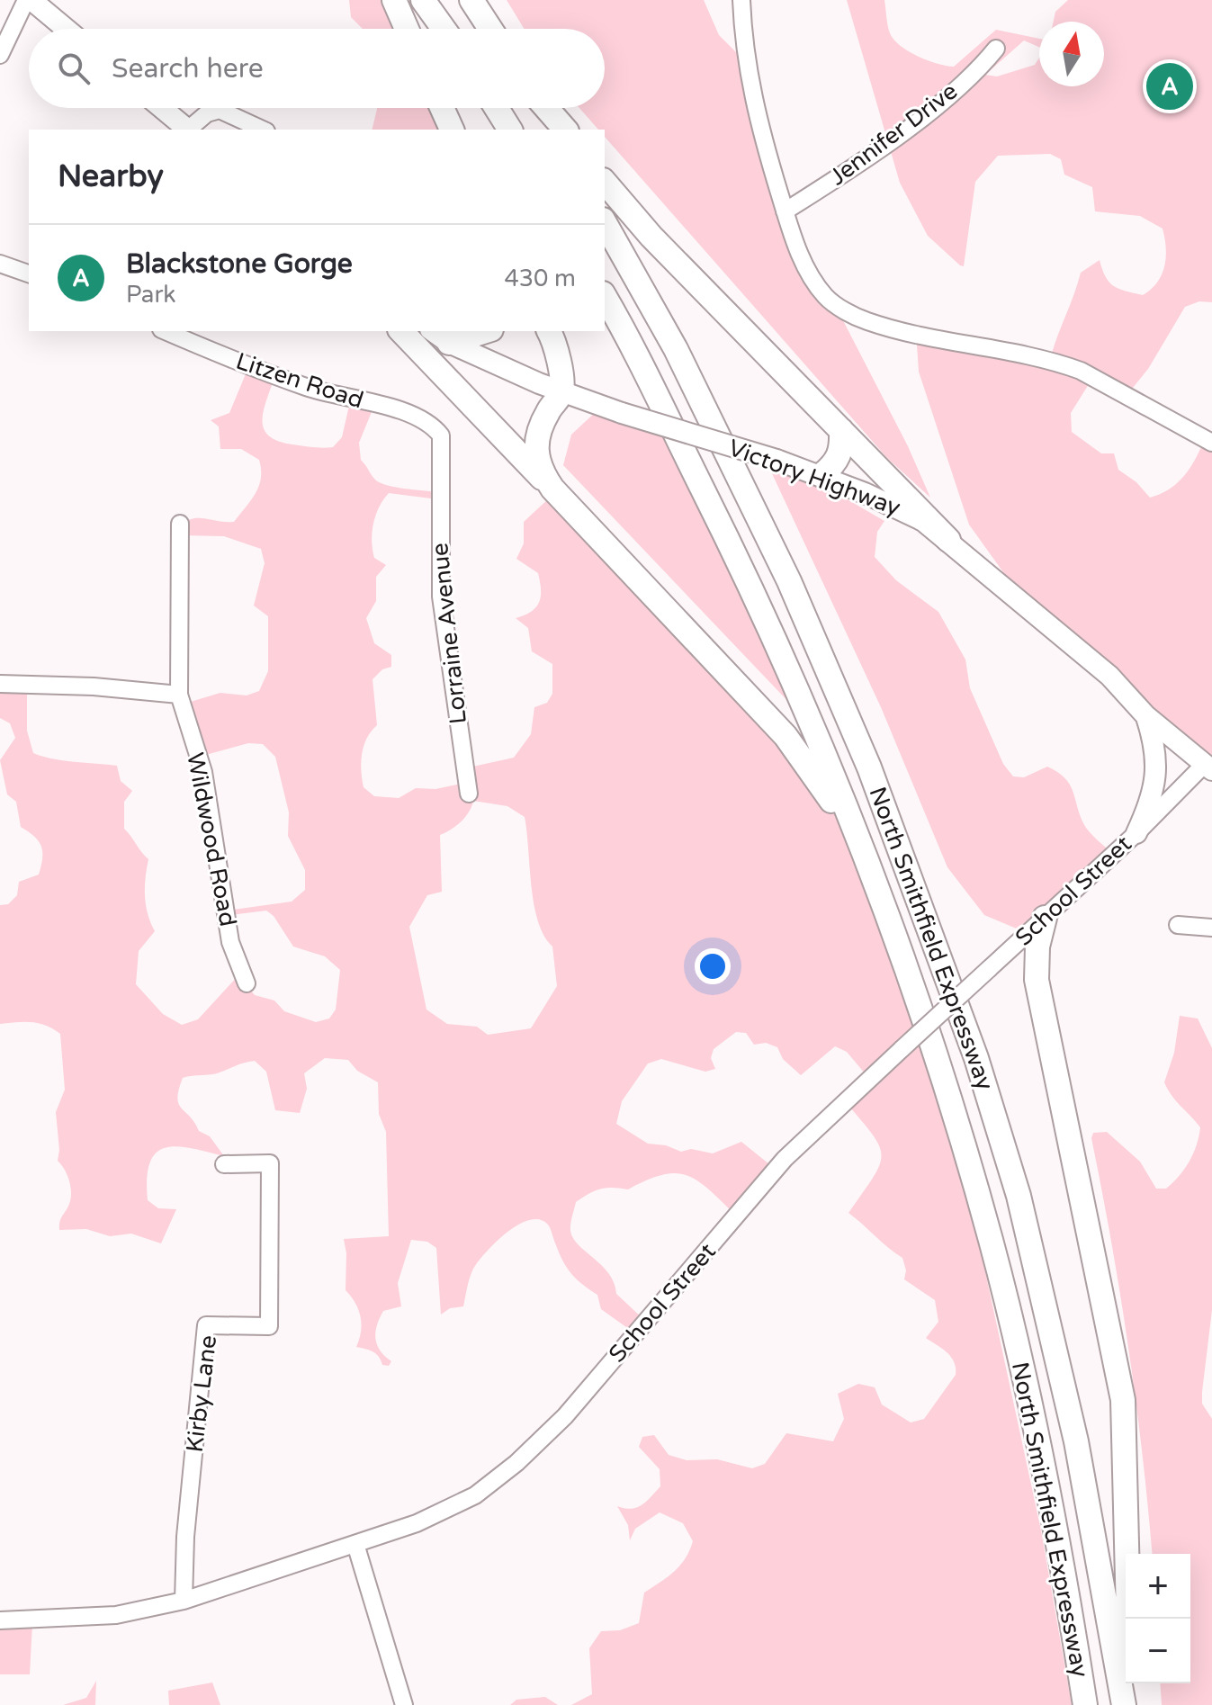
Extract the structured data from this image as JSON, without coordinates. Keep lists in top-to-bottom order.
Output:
{
  "streets": {
    "highway": ["North Smithfield Expressway"],
    "main road": ["Victory Highway"],
    "street": [
      "Jennifer Drive",
      "Litzen Road",
      "Lorraine Avenue",
      "Wildwood Road",
      "School Street",
      "Kirby Lane"
    ]
  },
  "crossings": [
    ["Litzen Road", "Lorraine Avenue"],
    ["Victory Highway", "School Street"],
    ["School Street", "Kirby Lane"]
  ],
  "north": "top",
  "page": {
    "search": "Search here",
    "pins": "A",
    "heading": "Nearby",
    "list": [
      {
        "mark": "A",
        "name": "Blackstone Gorge",
        "note": "Park",
        "value": "430 m"
      }
    ],
    "map_buttons": ["+", "−"]
  }
}
